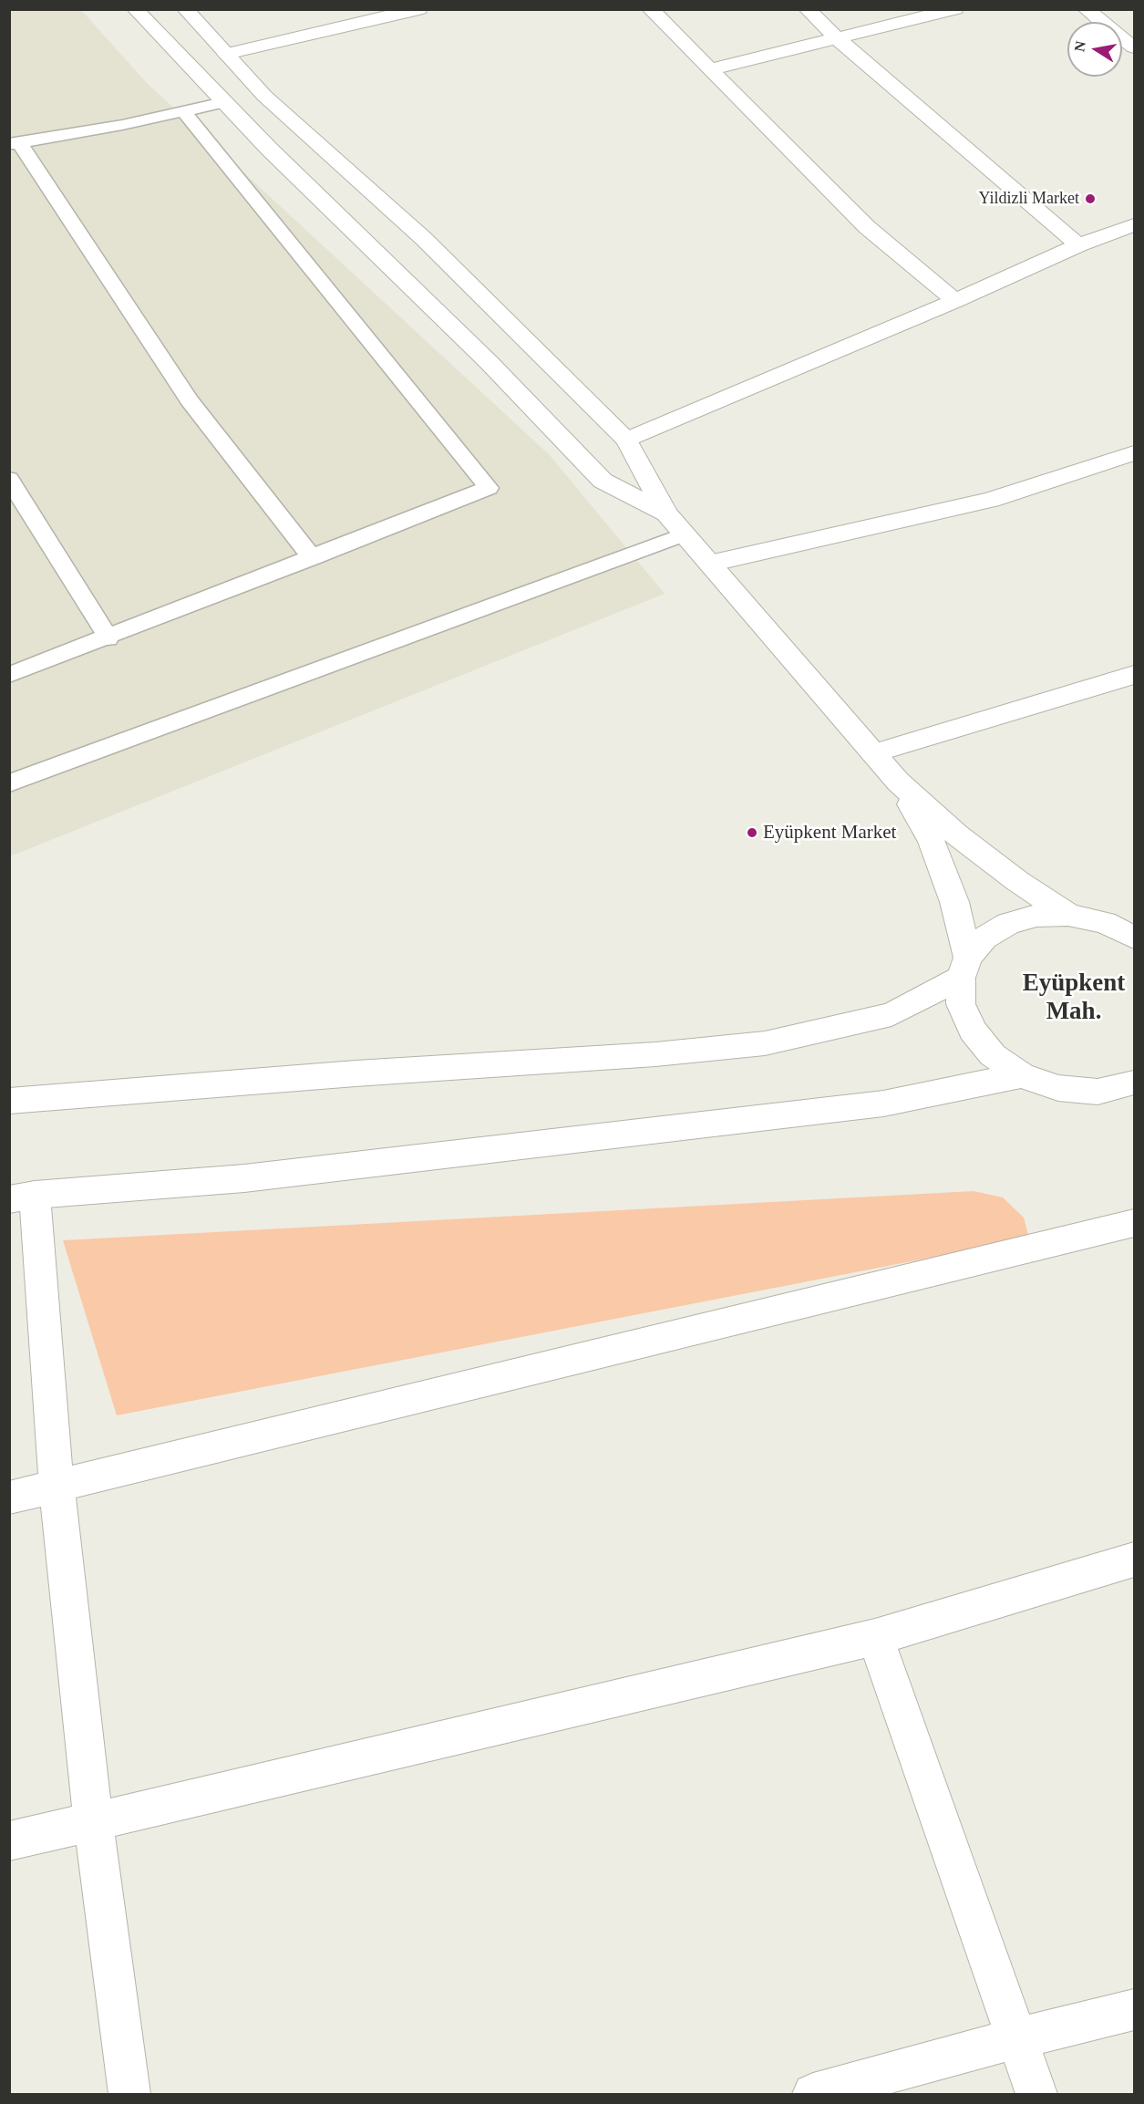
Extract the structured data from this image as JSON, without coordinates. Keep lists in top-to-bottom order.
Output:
{
  "districts": ["Eyüpkent Mah."],
  "places": ["Yildizli Market", "Eyüpkent Market"],
  "north": "left"
}
